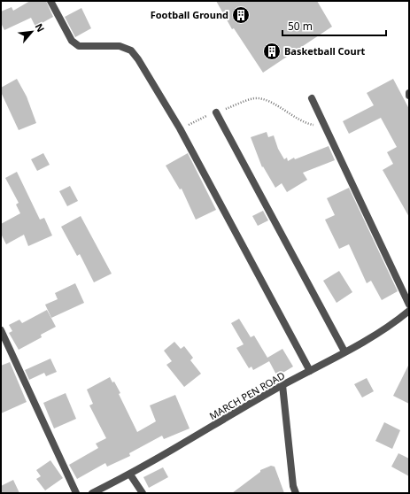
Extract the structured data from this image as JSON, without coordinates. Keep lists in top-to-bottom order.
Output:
{
  "streets": {
    "street": ["MARCH PEN ROAD"]
  },
  "places": {
    "building": ["Football Ground", "Basketball Court"]
  },
  "scale_bar": "50 m",
  "north": "top right"
}
